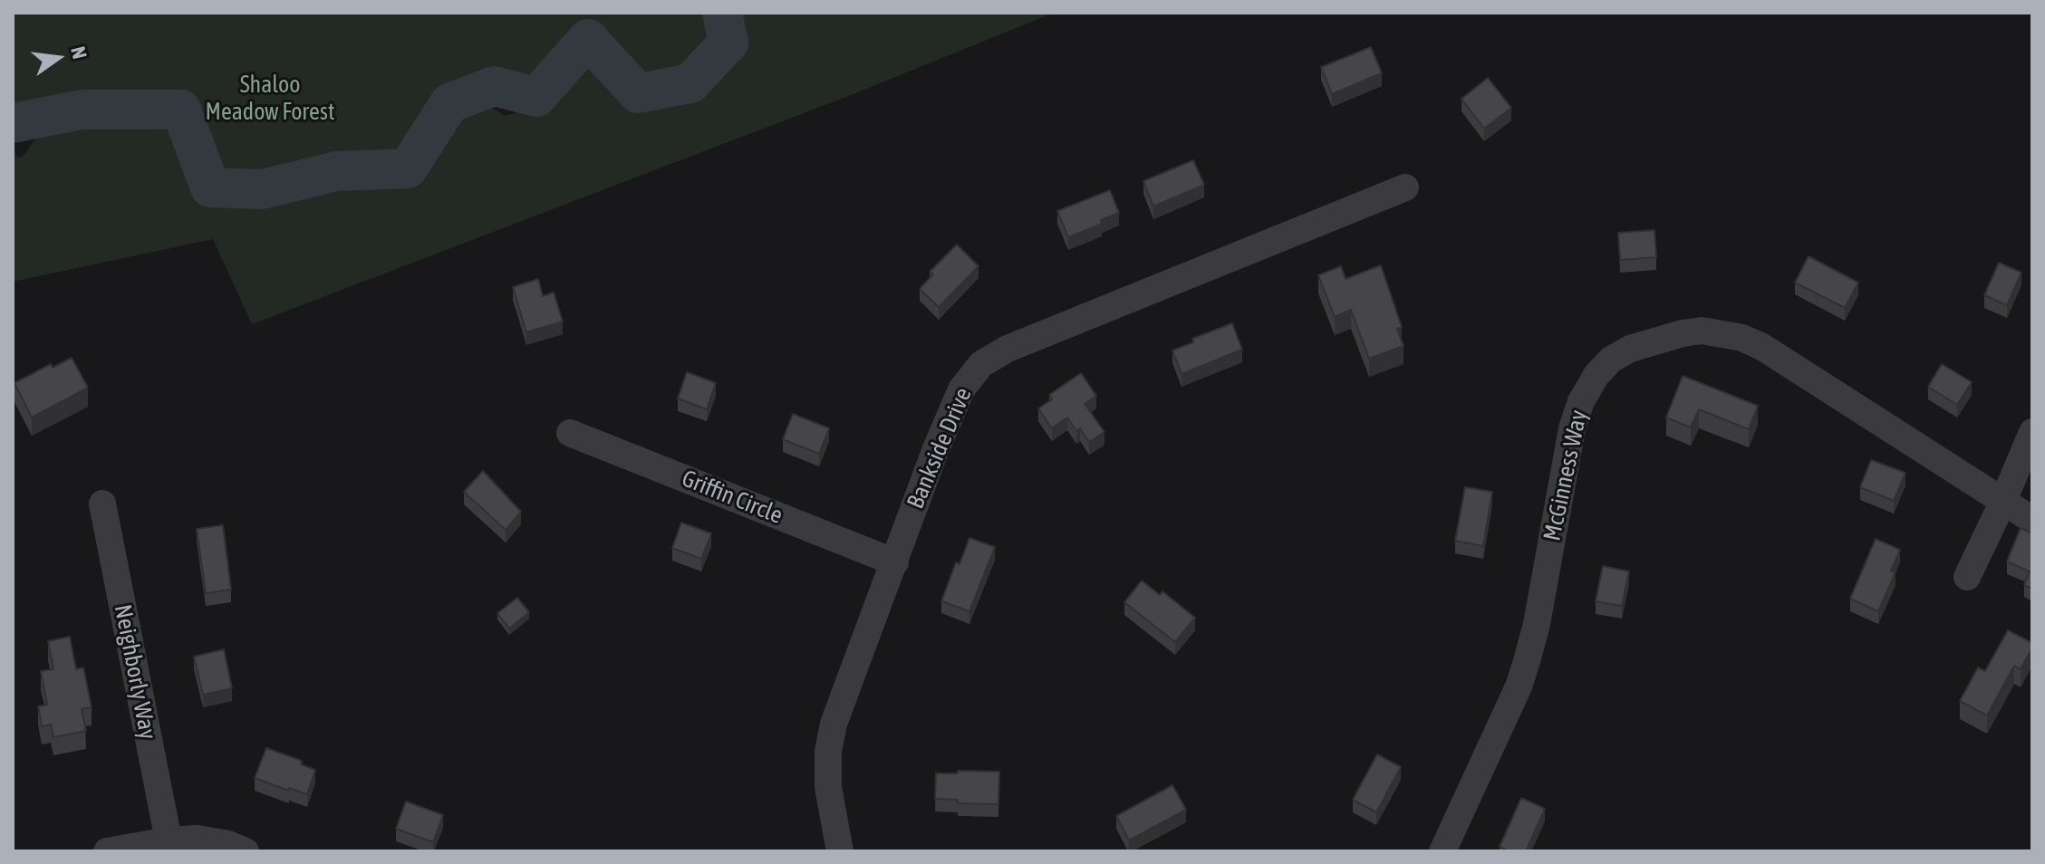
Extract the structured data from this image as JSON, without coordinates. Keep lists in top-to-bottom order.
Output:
{
  "streets": {
    "street": [
      "Bankside Drive",
      "McGinness Way",
      "Griffin Circle",
      "Neighborly Way"
    ]
  },
  "crossings": [
    ["Bankside Drive", "Griffin Circle"]
  ],
  "parks": ["Shaloo Meadow Forest"],
  "north": "right"
}
